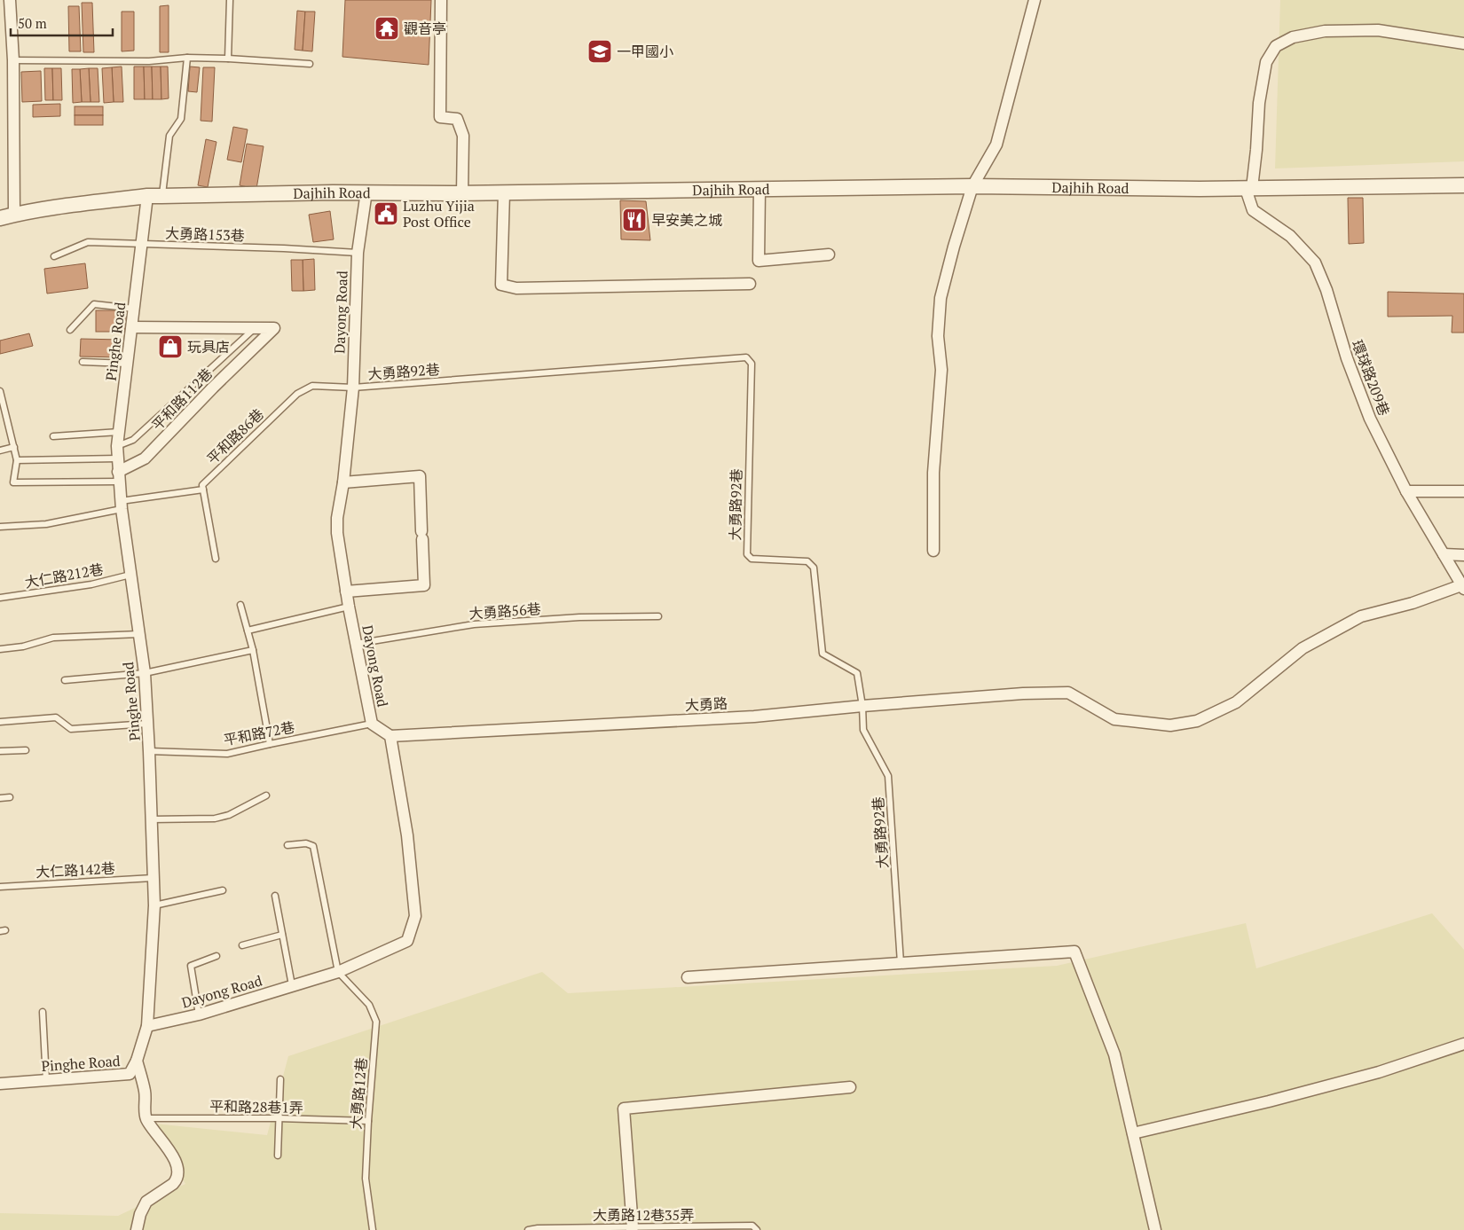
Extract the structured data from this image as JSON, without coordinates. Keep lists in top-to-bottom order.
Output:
{
  "streets": {
    "street": [
      "Dajhih Road",
      "Dayong Road",
      "Pinghe Road",
      "環球路209巷",
      "平和路112巷",
      "大勇路"
    ],
    "lane": [
      "大勇路153巷",
      "大勇路92巷",
      "平和路86巷",
      "大仁路212巷",
      "大勇路56巷",
      "平和路72巷",
      "大仁路142巷",
      "大勇路12巷",
      "平和路28巷1弄",
      "大勇路12巷35弄"
    ]
  },
  "crossings": [
    ["Dajhih Road", "Dayong Road"],
    ["Dajhih Road", "Pinghe Road"],
    ["Dajhih Road", "環球路209巷"],
    ["大勇路153巷", "Dayong Road"],
    ["大勇路153巷", "Pinghe Road"],
    ["Dayong Road", "Pinghe Road"],
    ["Dayong Road", "大勇路92巷"],
    ["Dayong Road", "平和路86巷"],
    ["Dayong Road", "大勇路56巷"],
    ["Dayong Road", "大勇路"],
    ["Dayong Road", "平和路72巷"],
    ["Dayong Road", "大勇路12巷"],
    ["Pinghe Road", "平和路112巷"],
    ["Pinghe Road", "大仁路212巷"],
    ["Pinghe Road", "平和路72巷"],
    ["Pinghe Road", "大仁路142巷"],
    ["大勇路92巷", "平和路86巷"],
    ["大勇路92巷", "大勇路"],
    ["環球路209巷", "大勇路"],
    ["大勇路12巷", "平和路28巷1弄"]
  ],
  "places": {
    "temple": ["觀音亭"],
    "school or university": ["一甲國小"],
    "public building": ["Luzhu Yijia Post Office"],
    "restaurant": ["早安美之城"],
    "shop": ["玩具店"]
  },
  "scale_bar": "50 m"
}
